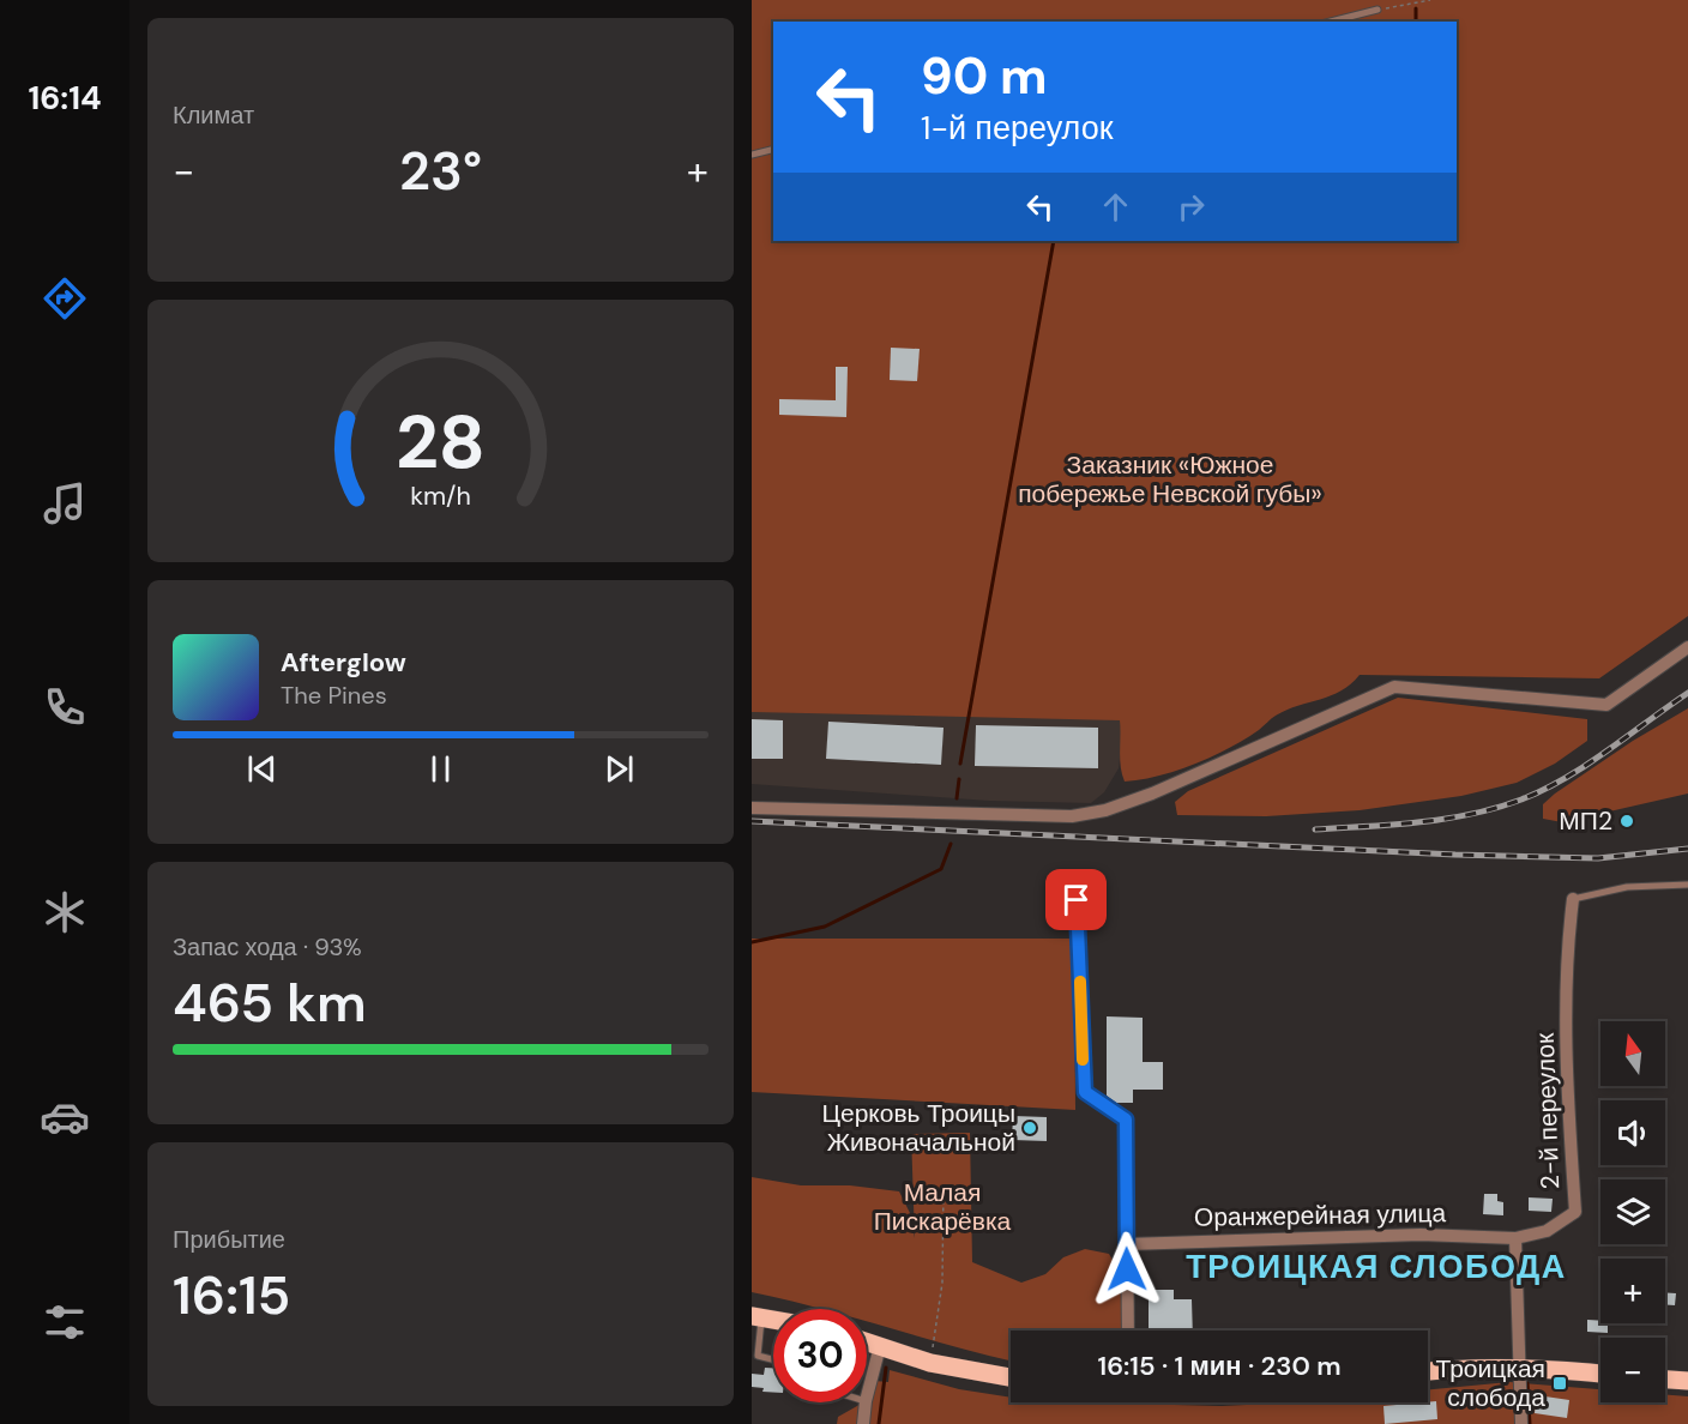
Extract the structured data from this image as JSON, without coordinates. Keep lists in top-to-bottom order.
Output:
{
  "streets": {
    "street": ["2-й переулок", "Оранжерейная улица"]
  },
  "crossings": [
    ["2-й переулок", "Оранжерейная улица"]
  ],
  "districts": ["ТРОИЦКАЯ СЛОБОДА"],
  "parks": ["Заказник «Южное побережье Невской губы»", "Малая Пискарёвка"],
  "places": {
    "other": ["МП2", "Церковь Троицы Живоначальной"],
    "transit": ["Троицкая слобода"]
  },
  "north": "top",
  "page": {
    "tabs": "16:14",
    "tile": [
      "Климат",
      ["Запас хода · 93%", "465 km"],
      ["Прибытие", "16:15"]
    ],
    "turn": ["90 m", "1-й переулок"],
    "heat": ["−", "23°", "+"],
    "song": ["Afterglow", "The Pines"],
    "map_buttons": ["+", "−"],
    "limit": "30",
    "trip": "16:15 · 1 мин · 230 m",
    "gauge": ["28", "km/h"]
  }
}
